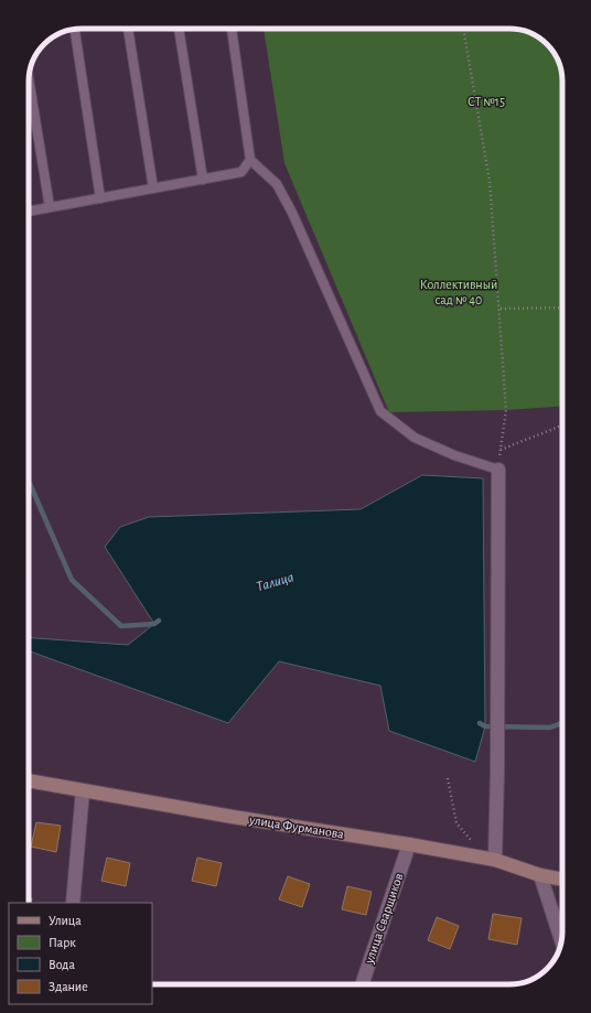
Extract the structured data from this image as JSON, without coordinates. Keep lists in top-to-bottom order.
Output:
{
  "streets": {
    "main road": ["улица Фурманова"],
    "street": ["улица Сварщиков"]
  },
  "crossings": [
    ["улица Фурманова", "улица Сварщиков"]
  ],
  "water": ["Талица"],
  "parks": ["СТ №15", "Коллективный сад № 40"],
  "legend": [
    "Улица",
    "Парк",
    "Вода",
    "Здание"
  ]
}
